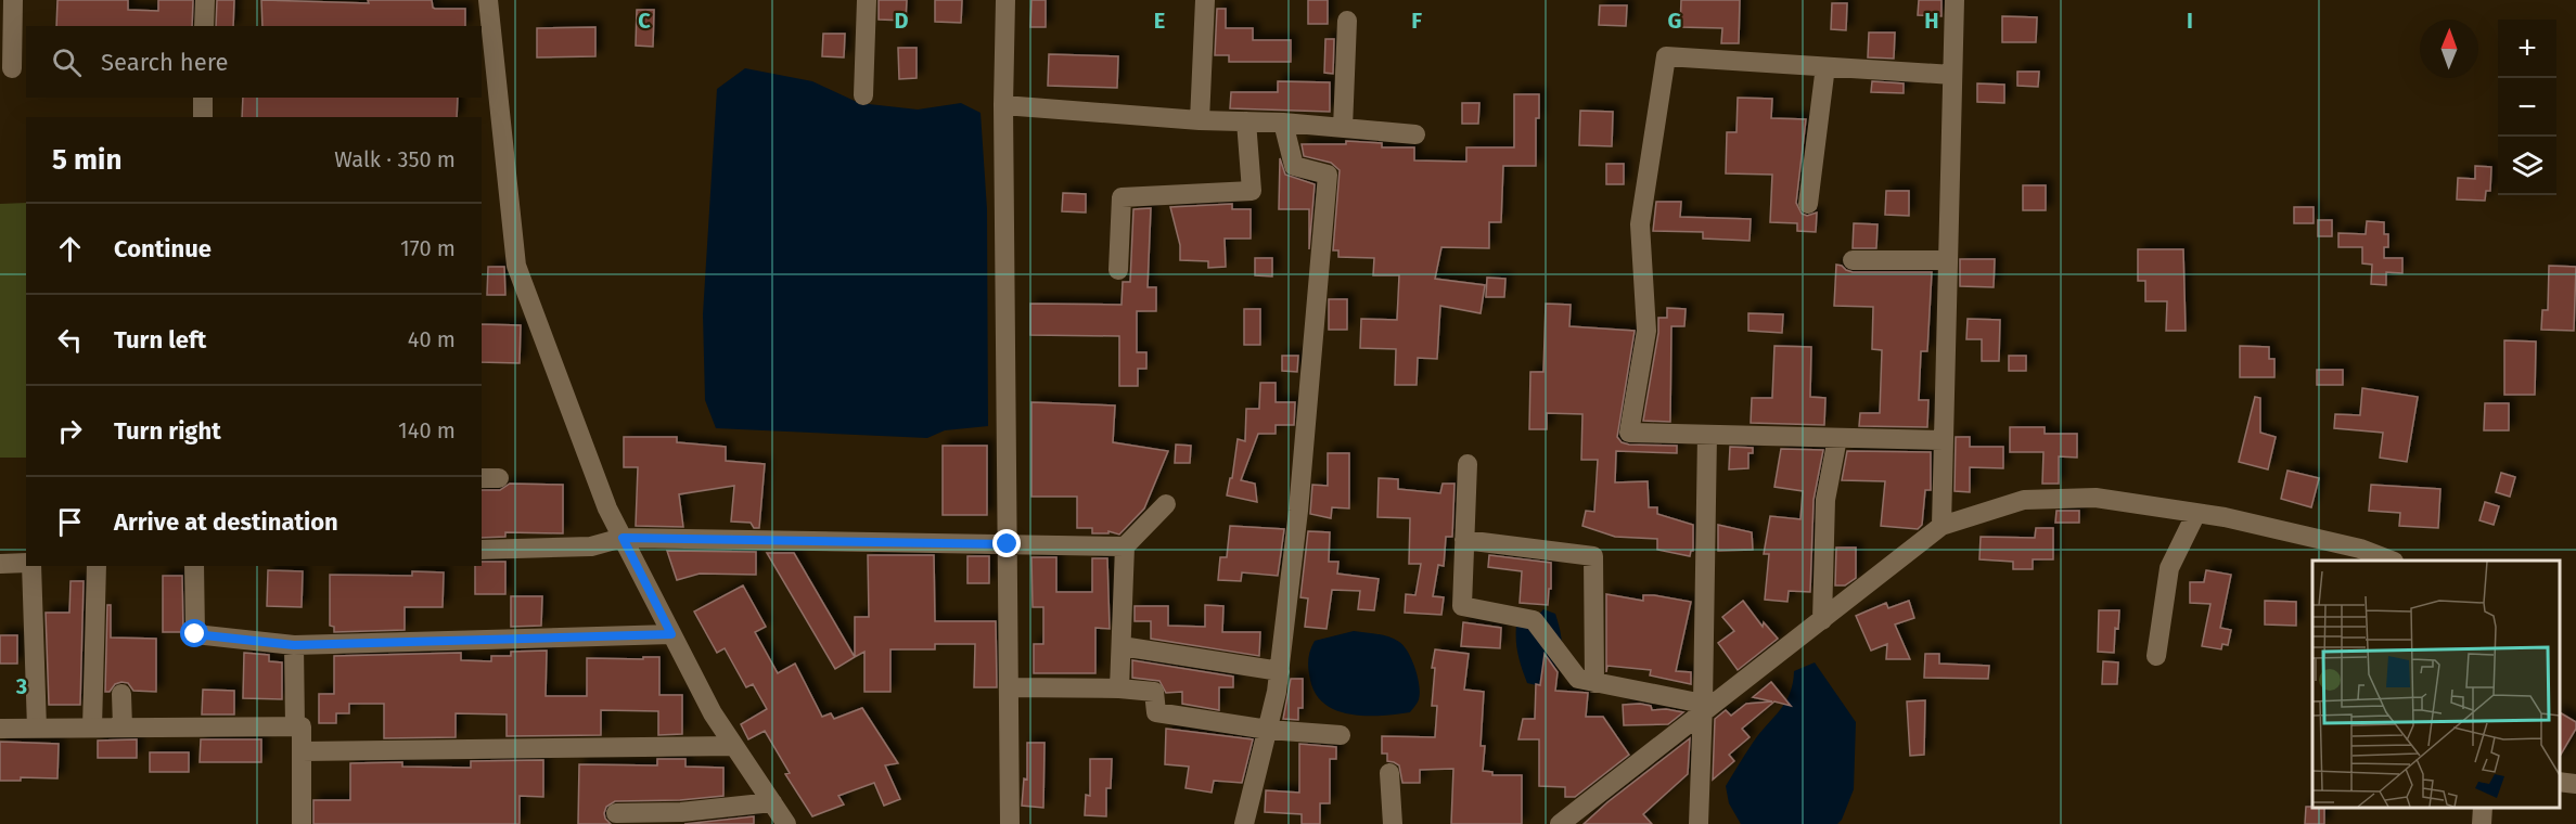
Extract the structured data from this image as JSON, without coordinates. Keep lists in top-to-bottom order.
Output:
{
  "north": "top",
  "page": {
    "map_buttons": ["+", "−"],
    "search": "Search here",
    "heading": ["5 min", "Walk · 350 m"],
    "list": [
      ["Continue", "170 m"],
      ["Turn left", "40 m"],
      ["Turn right", "140 m"],
      "Arrive at destination"
    ]
  },
  "grid": {
    "columns": [
      "C",
      "D",
      "E",
      "F",
      "G",
      "H",
      "I"
    ],
    "rows": ["3"]
  }
}
